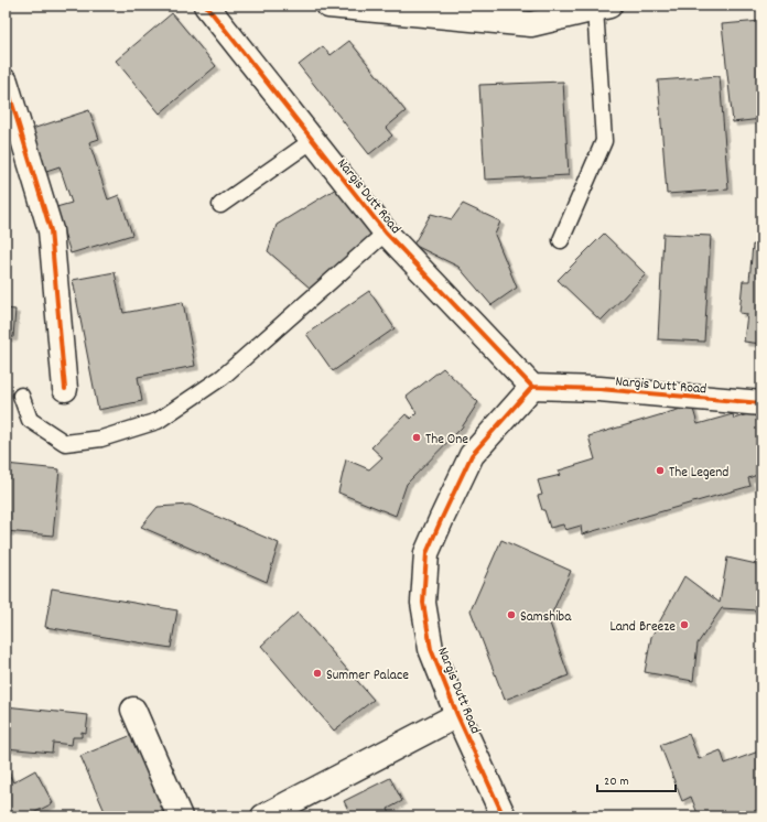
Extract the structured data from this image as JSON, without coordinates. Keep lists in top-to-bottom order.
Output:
{
  "streets": {
    "street": ["Nargis Dutt Road"]
  },
  "places": [
    "The One",
    "The Legend",
    "Samshiba",
    "Land Breeze",
    "Summer Palace"
  ],
  "scale_bar": "20 m"
}
